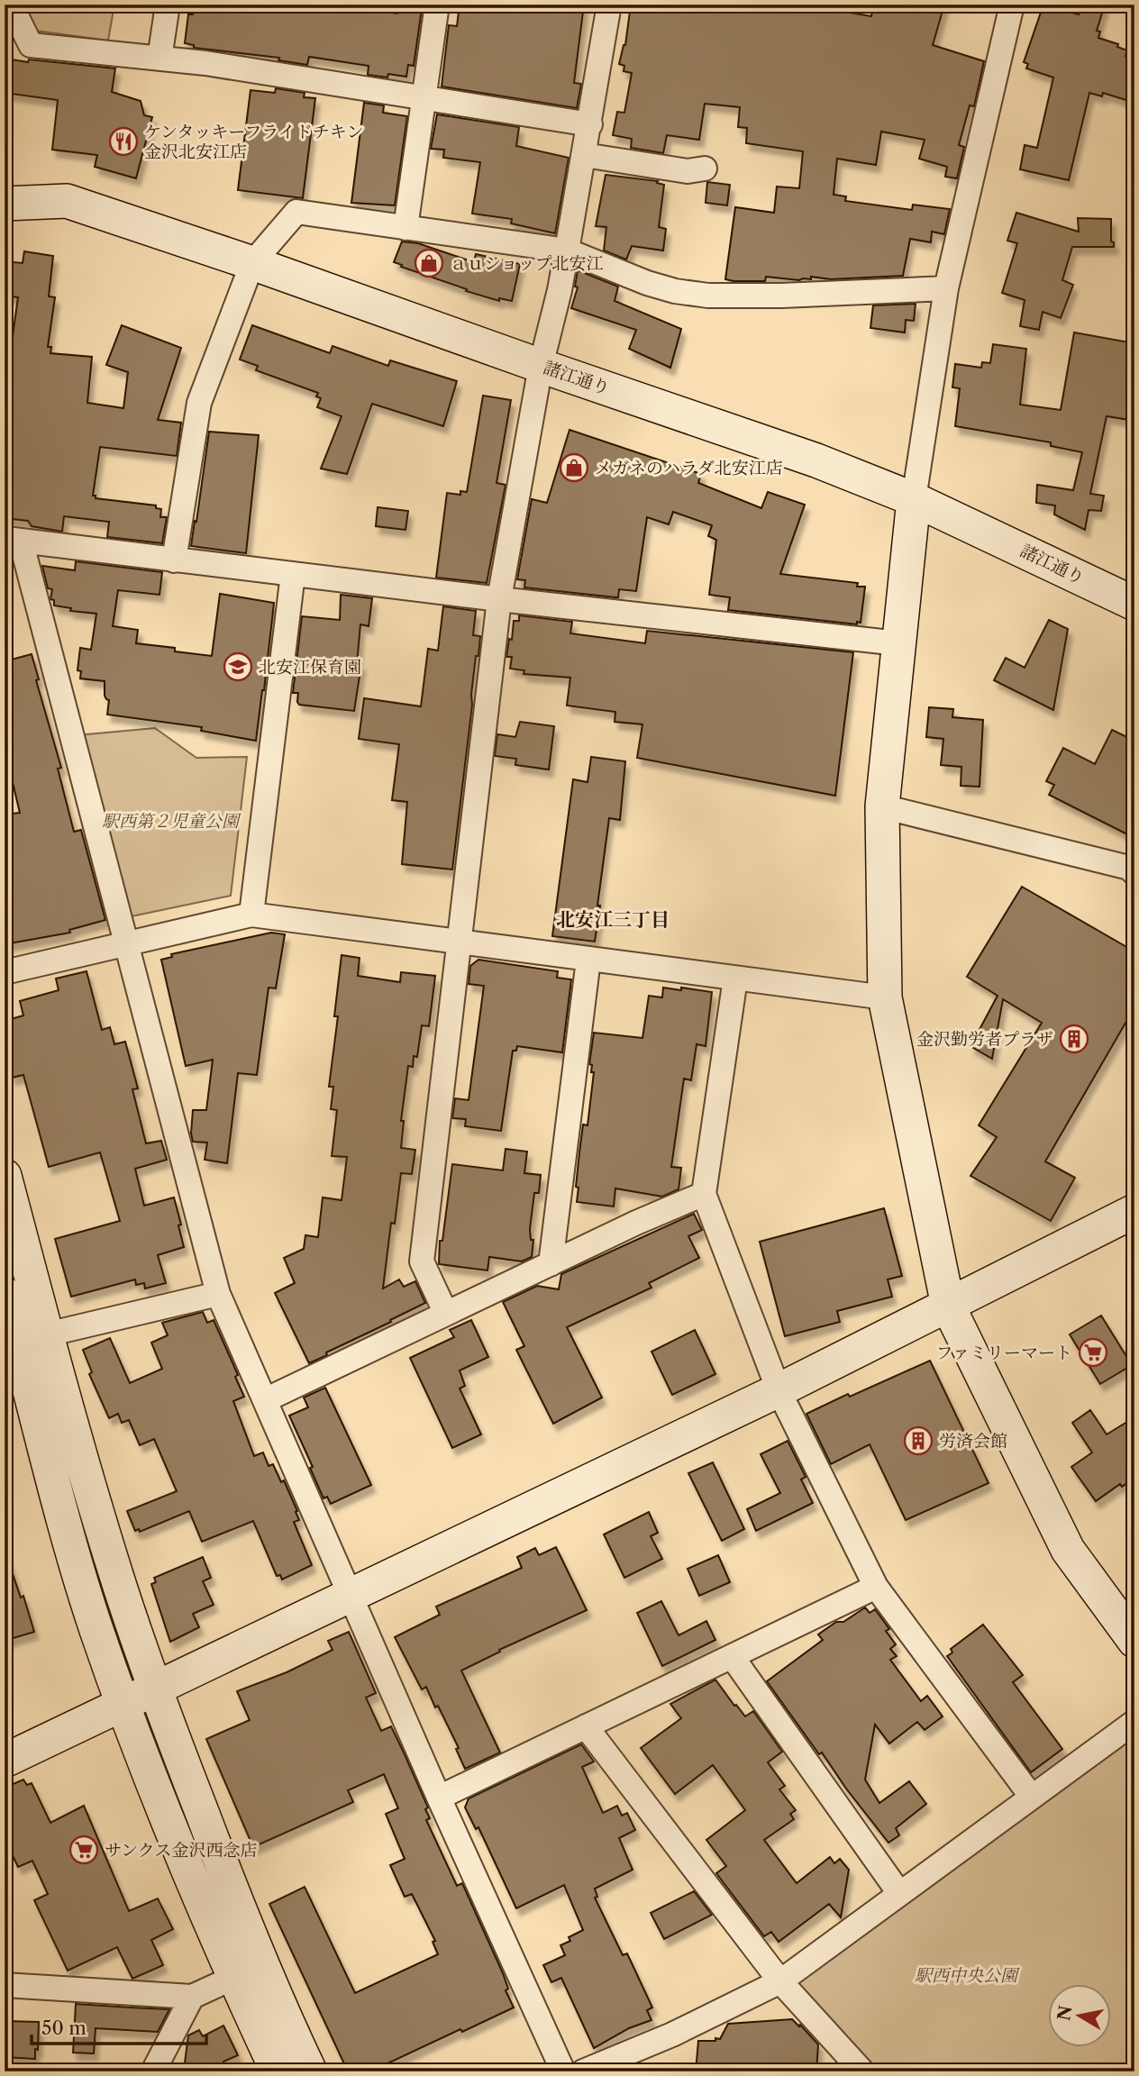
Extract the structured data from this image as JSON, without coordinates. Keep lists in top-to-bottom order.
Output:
{
  "streets": {
    "street": ["諸江通り"]
  },
  "districts": ["北安江三丁目"],
  "parks": ["駅西第２児童公園", "駅西中央公園"],
  "places": {
    "restaurant": ["ケンタッキーフライドチキン 金沢北安江店"],
    "shop": ["ａｕショップ北安江", "メガネのハラダ北安江店"],
    "school or university": ["北安江保育園"],
    "building": ["金沢勤労者プラザ", "労済会館"],
    "supermarket": ["ファミリーマート", "サンクス金沢西念店"]
  },
  "scale_bar": "50 m",
  "north": "left"
}
